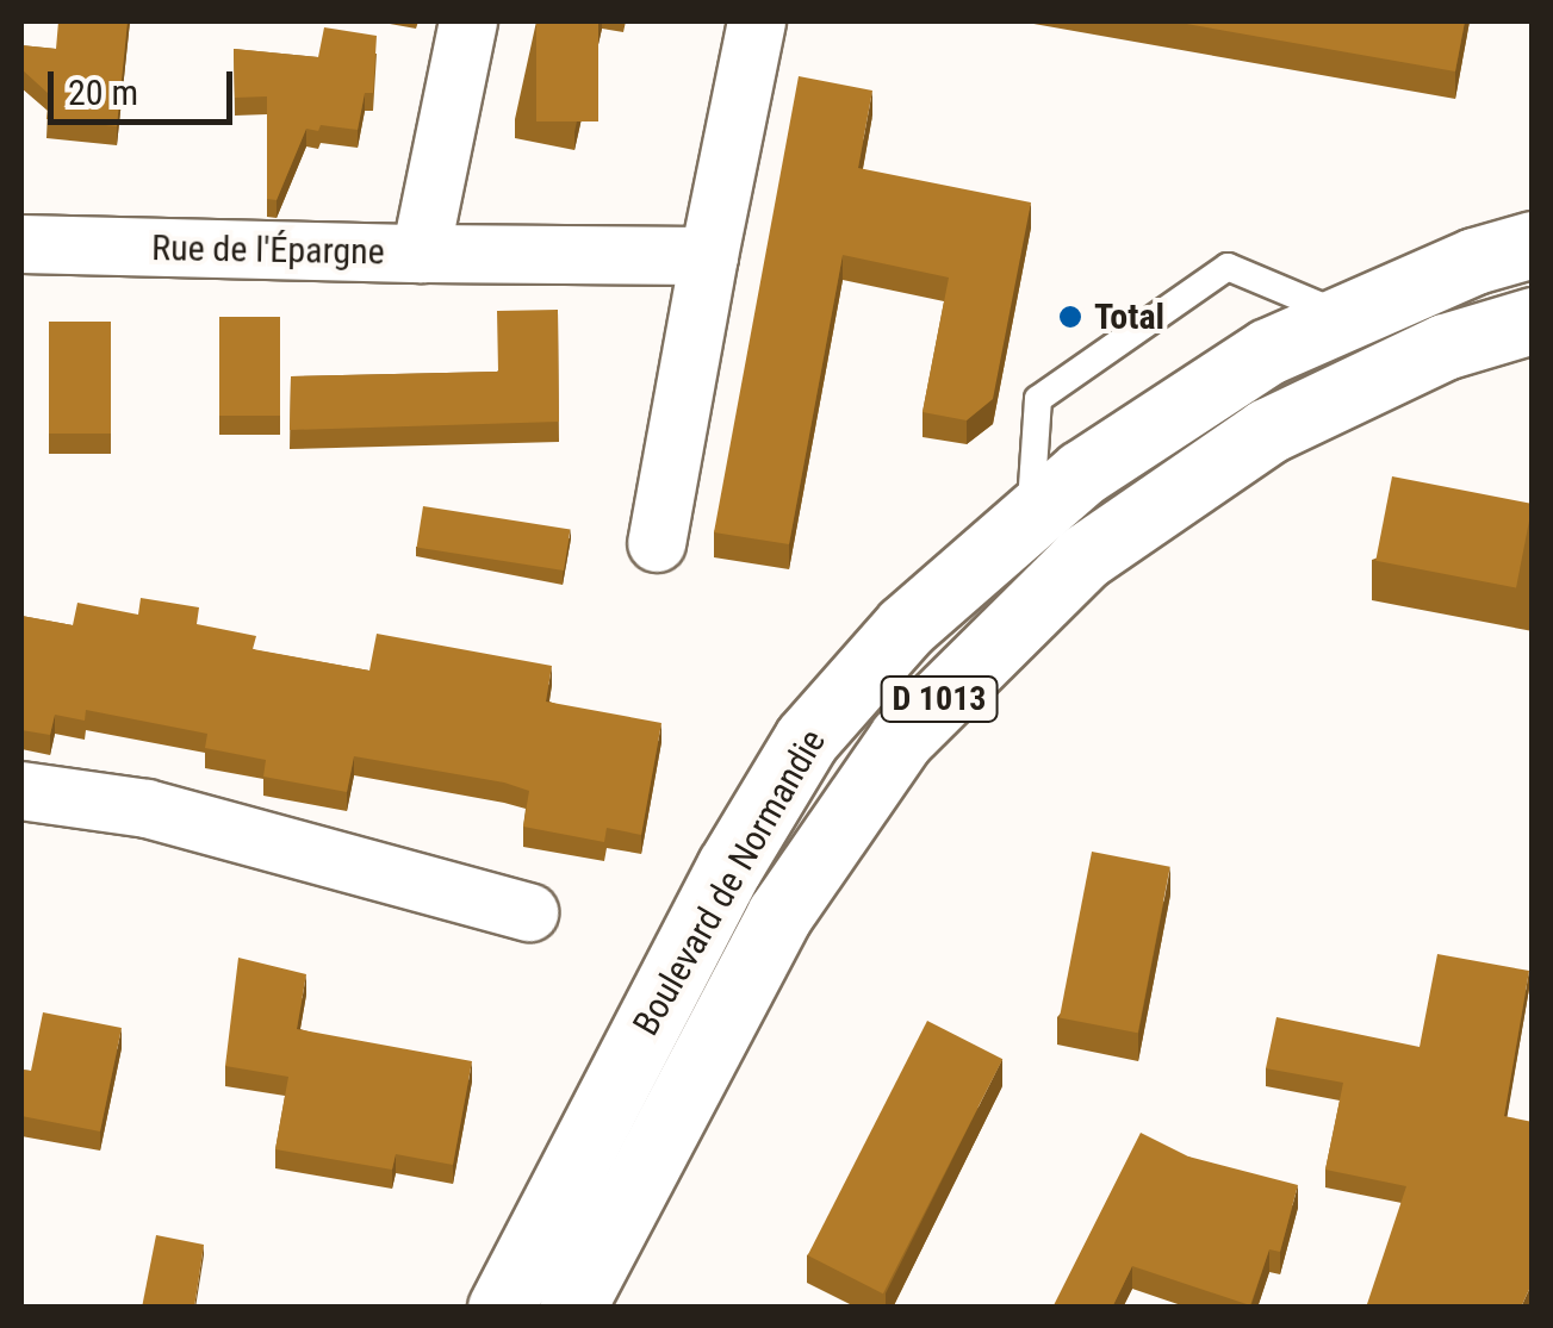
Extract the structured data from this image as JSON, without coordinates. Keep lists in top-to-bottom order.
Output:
{
  "streets": {
    "main road": ["D 1013", "Boulevard de Normandie"],
    "street": ["Rue de l'Épargne"]
  },
  "places": ["Total"],
  "scale_bar": "20 m"
}
